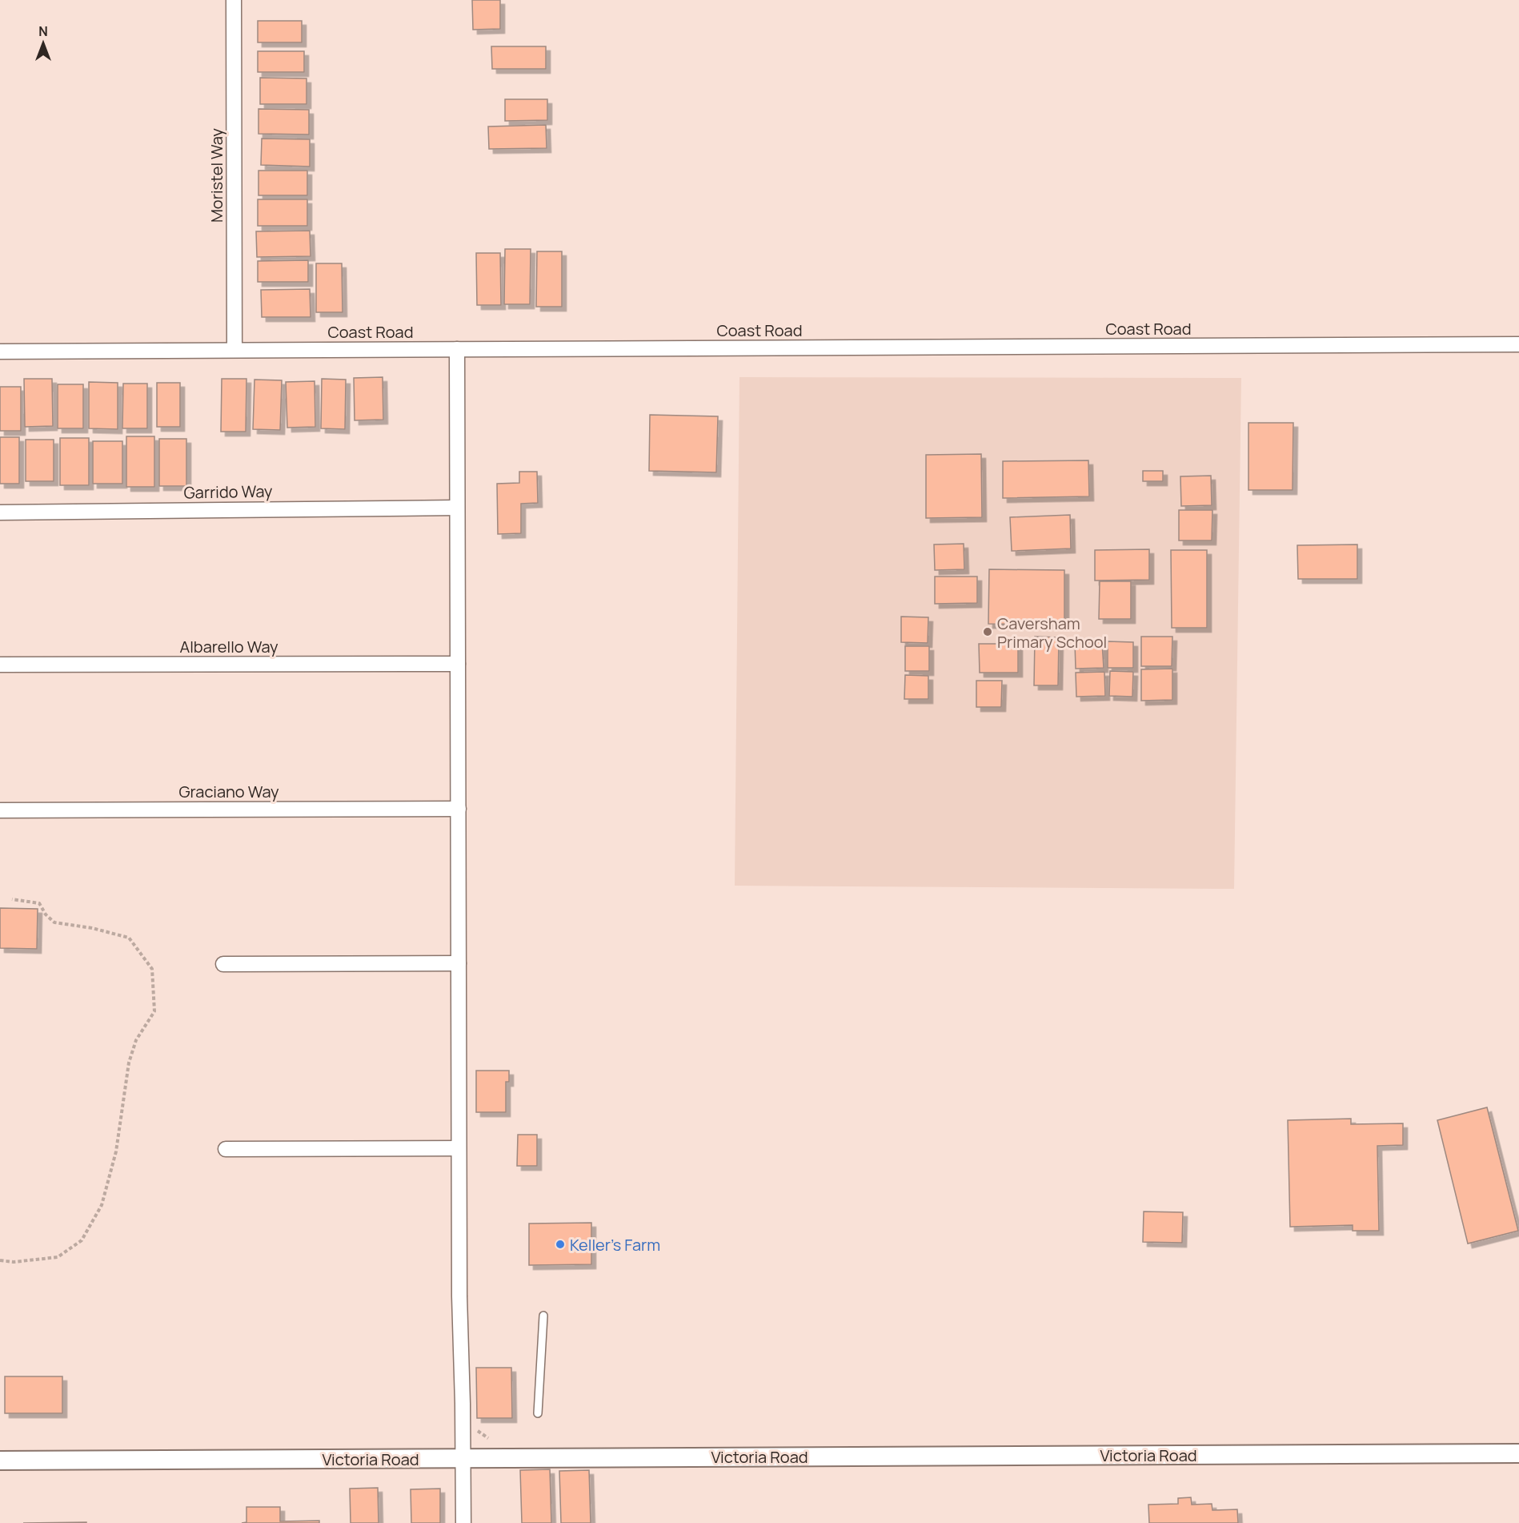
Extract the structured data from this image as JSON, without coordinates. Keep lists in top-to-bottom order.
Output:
{
  "streets": {
    "street": [
      "Moristel Way",
      "Coast Road",
      "Garrido Way",
      "Albarello Way",
      "Graciano Way",
      "Victoria Road"
    ]
  },
  "crossings": [
    ["Moristel Way", "Coast Road"]
  ],
  "places": ["Caversham Primary School", "Keller’s Farm"],
  "north": "top"
}
